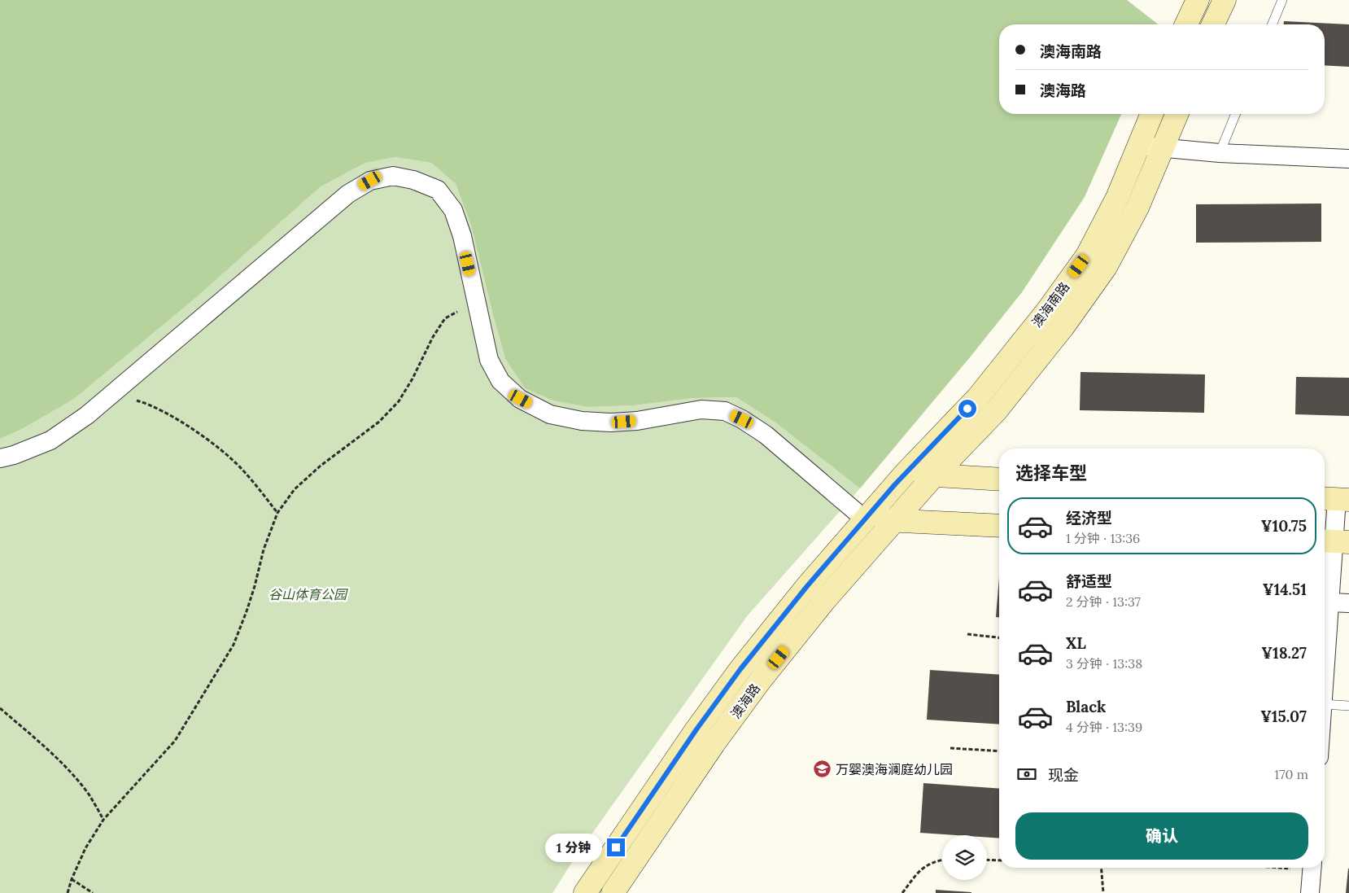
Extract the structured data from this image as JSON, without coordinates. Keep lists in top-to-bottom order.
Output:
{
  "streets": {
    "main road": ["澳海南路", "澳海路"]
  },
  "crossings": [
    ["澳海南路", "澳海路"]
  ],
  "parks": ["谷山体育公园"],
  "places": {
    "school or university": ["万婴澳海澜庭幼儿园"]
  },
  "page": {
    "banner": ["澳海南路", "澳海路"],
    "heading": "选择车型",
    "list": [
      {
        "name": "经济型",
        "note": "1 分钟 · 13:36",
        "value": "¥10.75"
      },
      {
        "name": "舒适型",
        "note": "2 分钟 · 13:37",
        "value": "¥14.51"
      },
      {
        "name": "XL",
        "note": "3 分钟 · 13:38",
        "value": "¥18.27"
      },
      {
        "name": "Black",
        "note": "4 分钟 · 13:39",
        "value": "¥15.07"
      }
    ],
    "pay": ["现金", "170 m"],
    "buttons": "确认",
    "bubble": "1 分钟"
  }
}
